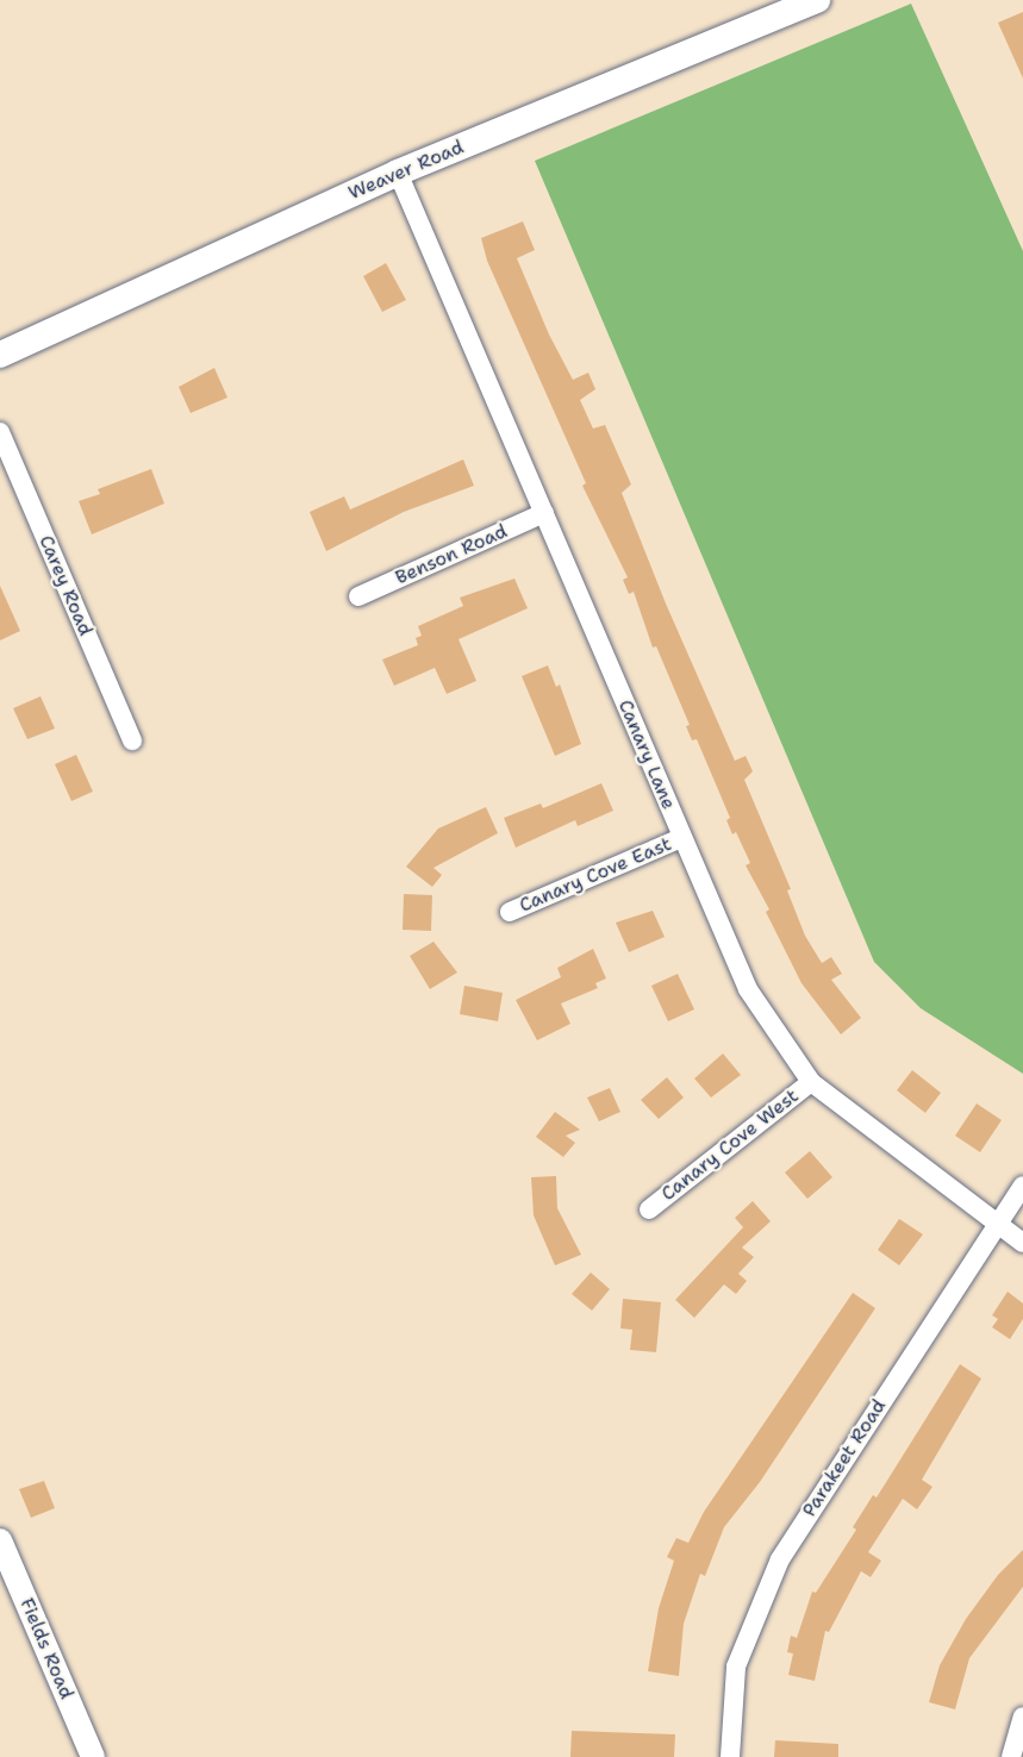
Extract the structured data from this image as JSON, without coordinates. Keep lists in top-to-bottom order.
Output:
{
  "streets": {
    "main road": ["Weaver Road"],
    "street": [
      "Benson Road",
      "Carey Road",
      "Canary Lane",
      "Canary Cove East",
      "Canary Cove West",
      "Parakeet Road",
      "Fields Road"
    ]
  },
  "crossings": [
    ["Weaver Road", "Canary Lane"],
    ["Benson Road", "Canary Lane"],
    ["Canary Lane", "Canary Cove East"],
    ["Canary Lane", "Canary Cove West"],
    ["Canary Lane", "Parakeet Road"]
  ]
}
